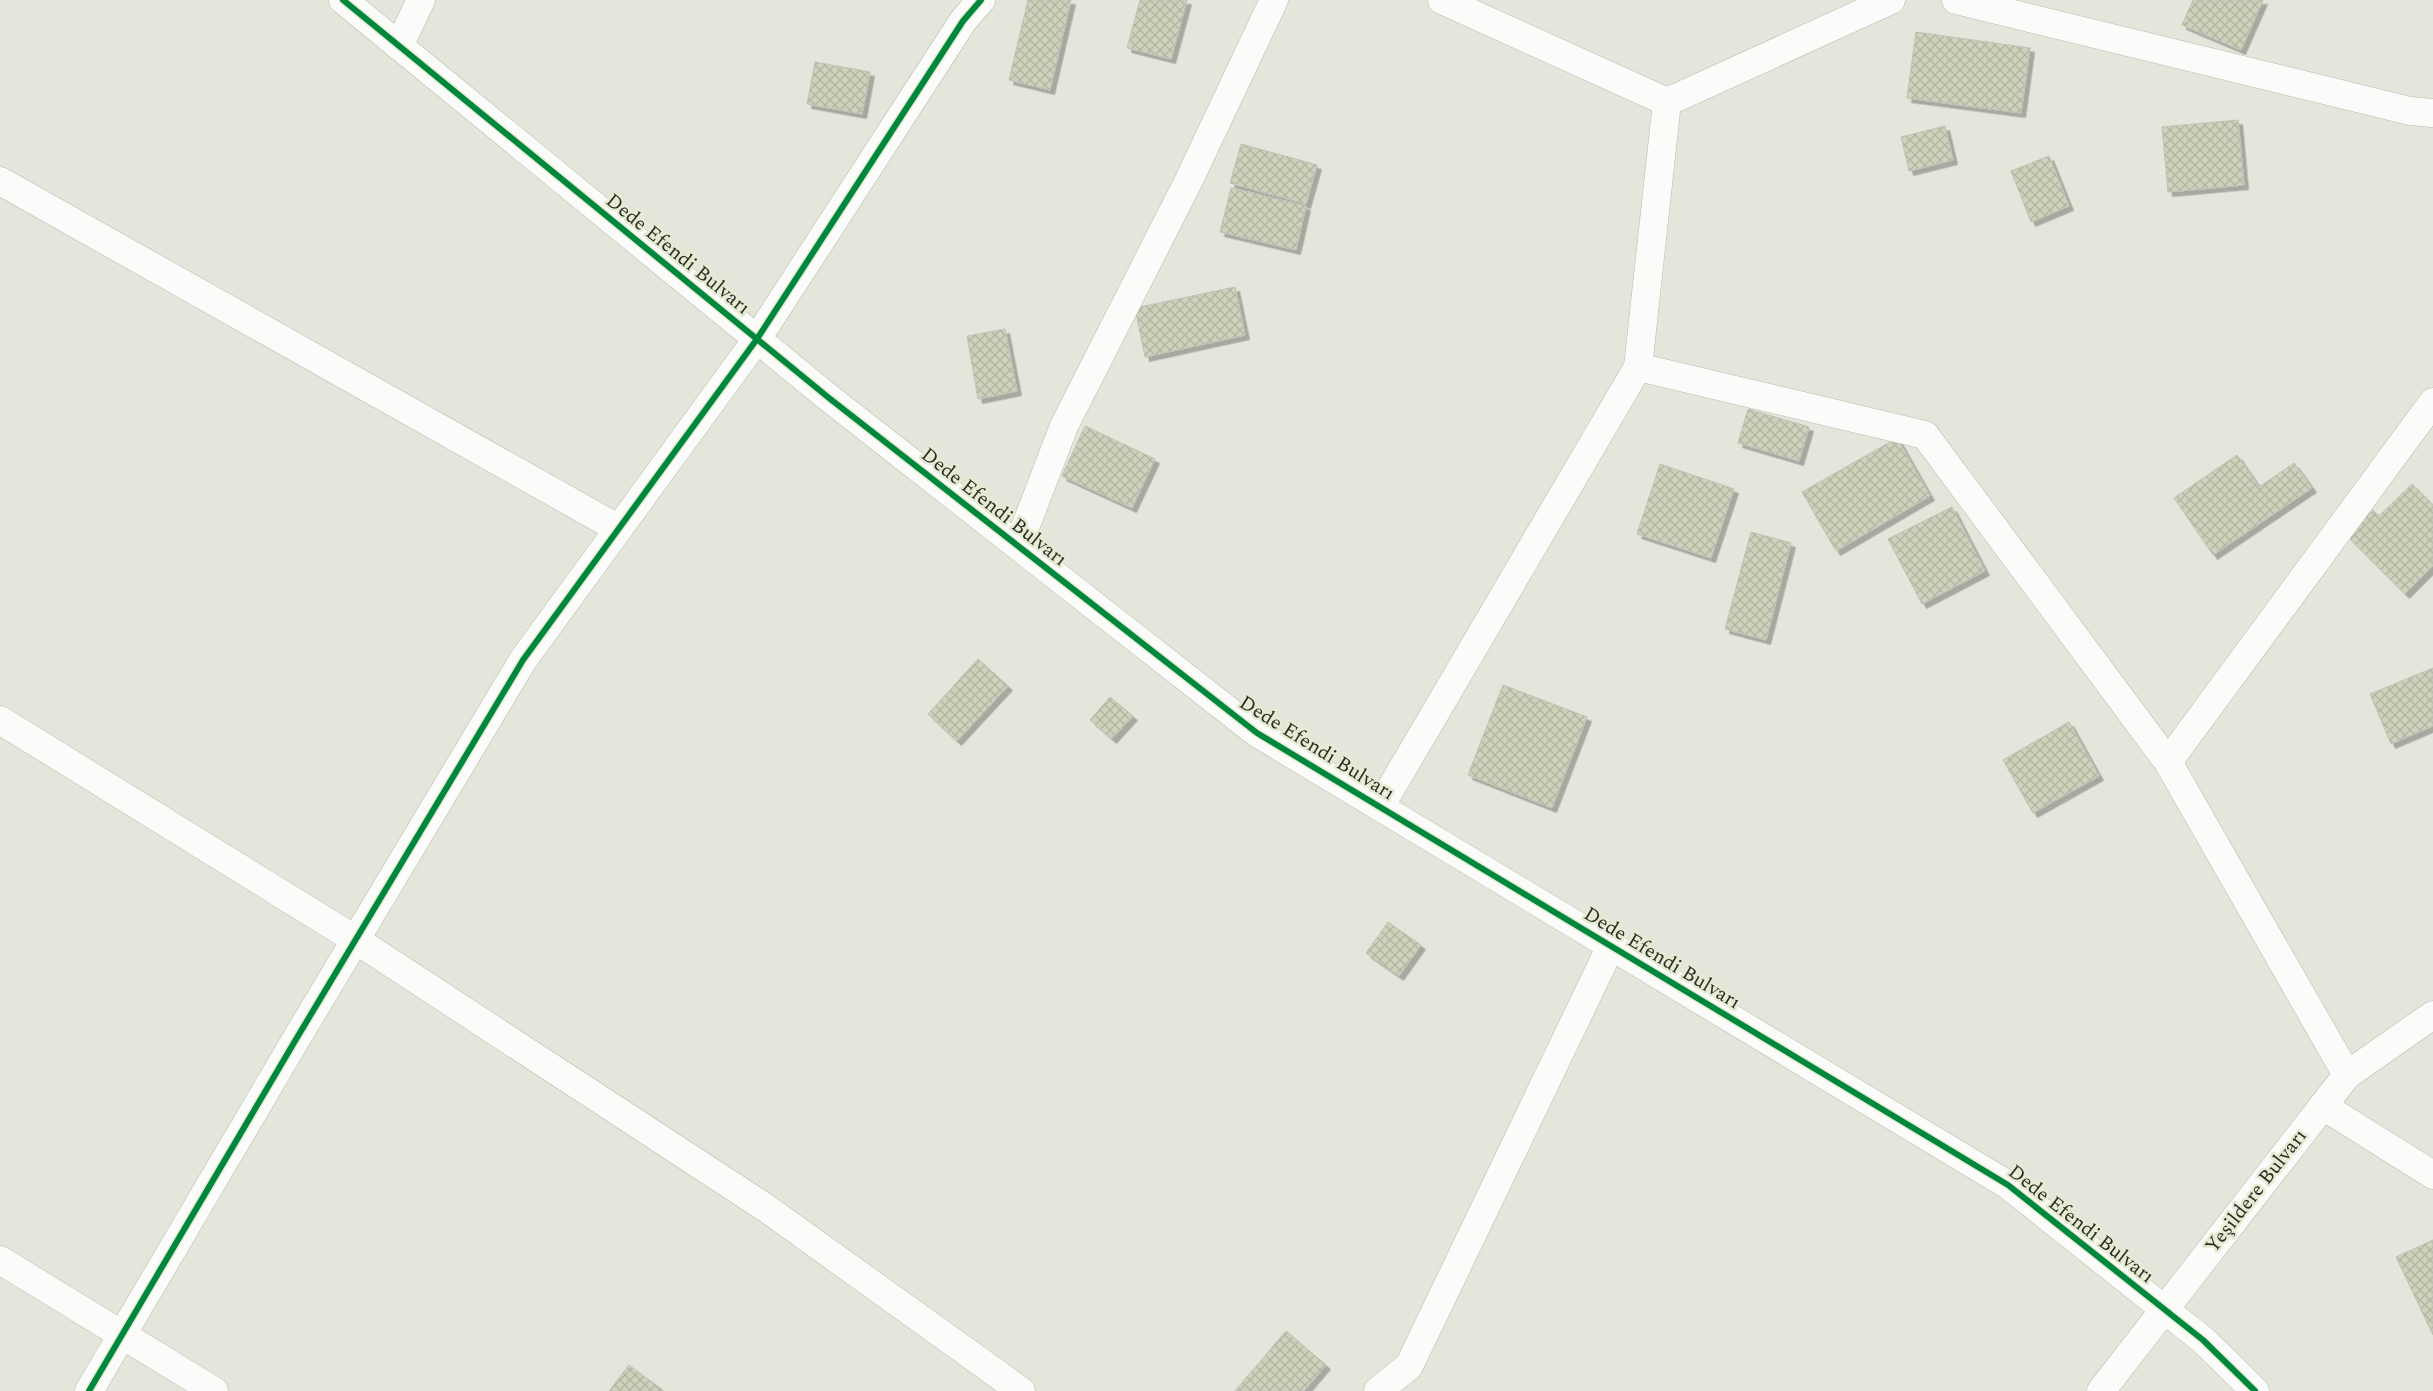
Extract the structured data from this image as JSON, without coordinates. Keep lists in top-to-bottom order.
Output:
{
  "streets": {
    "street": ["Dede Efendi Bulvarı", "Yeşildere Bulvarı"]
  },
  "crossings": [
    ["Dede Efendi Bulvarı", "Yeşildere Bulvarı"]
  ]
}
